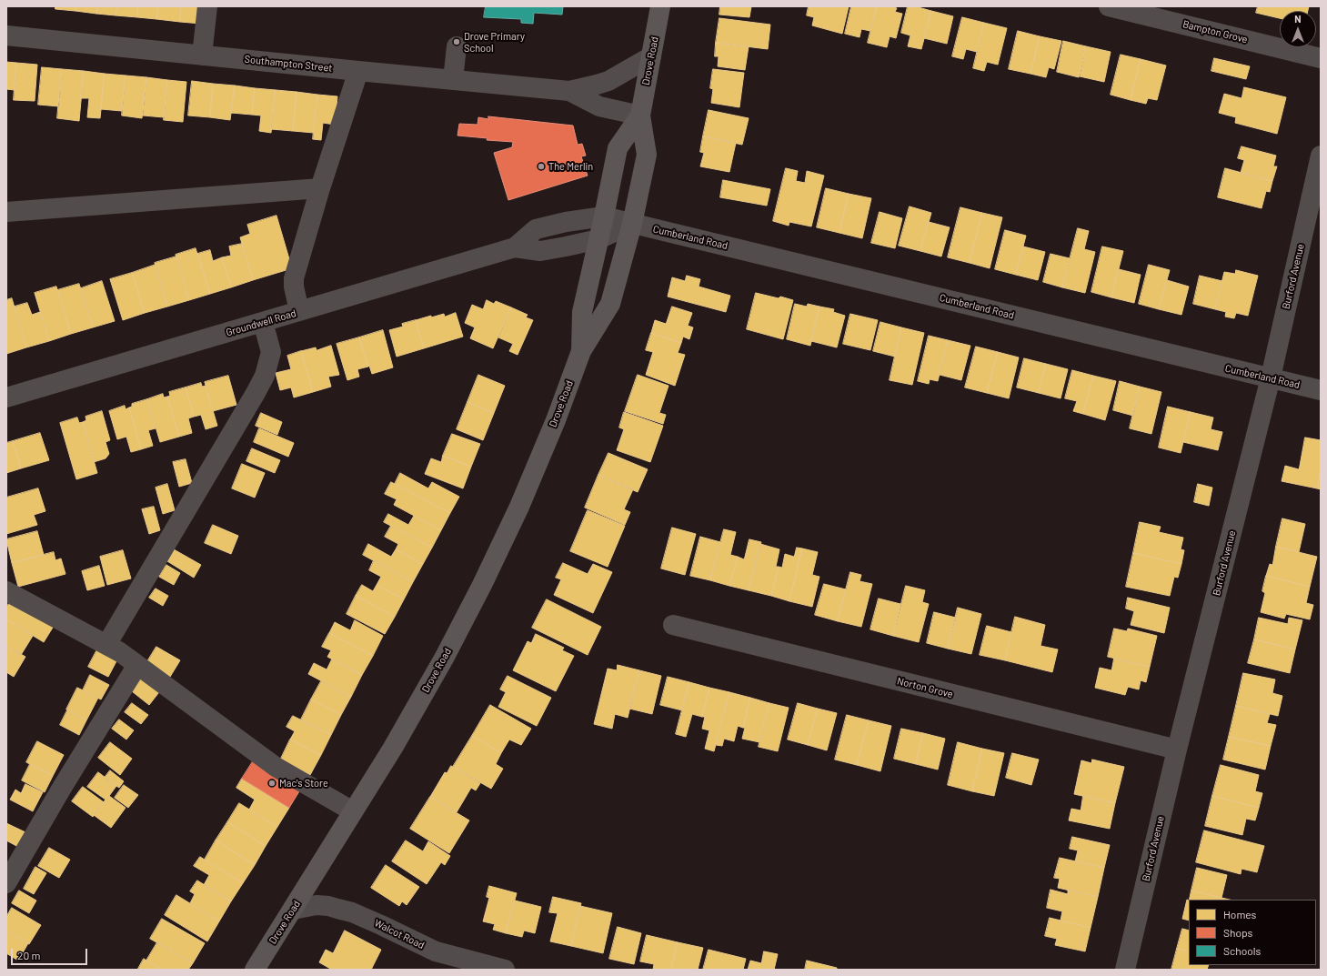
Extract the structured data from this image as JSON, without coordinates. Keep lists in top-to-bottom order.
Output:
{
  "streets": {
    "main road": ["Drove Road"],
    "street": [
      "Bampton Grove",
      "Southampton Street",
      "Cumberland Road",
      "Burford Avenue",
      "Groundwell Road",
      "Norton Grove",
      "Walcot Road"
    ]
  },
  "crossings": [
    ["Drove Road", "Southampton Street"],
    ["Drove Road", "Cumberland Road"],
    ["Drove Road", "Groundwell Road"],
    ["Drove Road", "Walcot Road"],
    ["Cumberland Road", "Burford Avenue"],
    ["Cumberland Road", "Groundwell Road"],
    ["Burford Avenue", "Norton Grove"]
  ],
  "places": ["Drove Primary School", "The Merlin", "Mac's Store"],
  "legend": ["Homes", "Shops", "Schools"],
  "scale_bar": "20 m",
  "north": "top"
}
